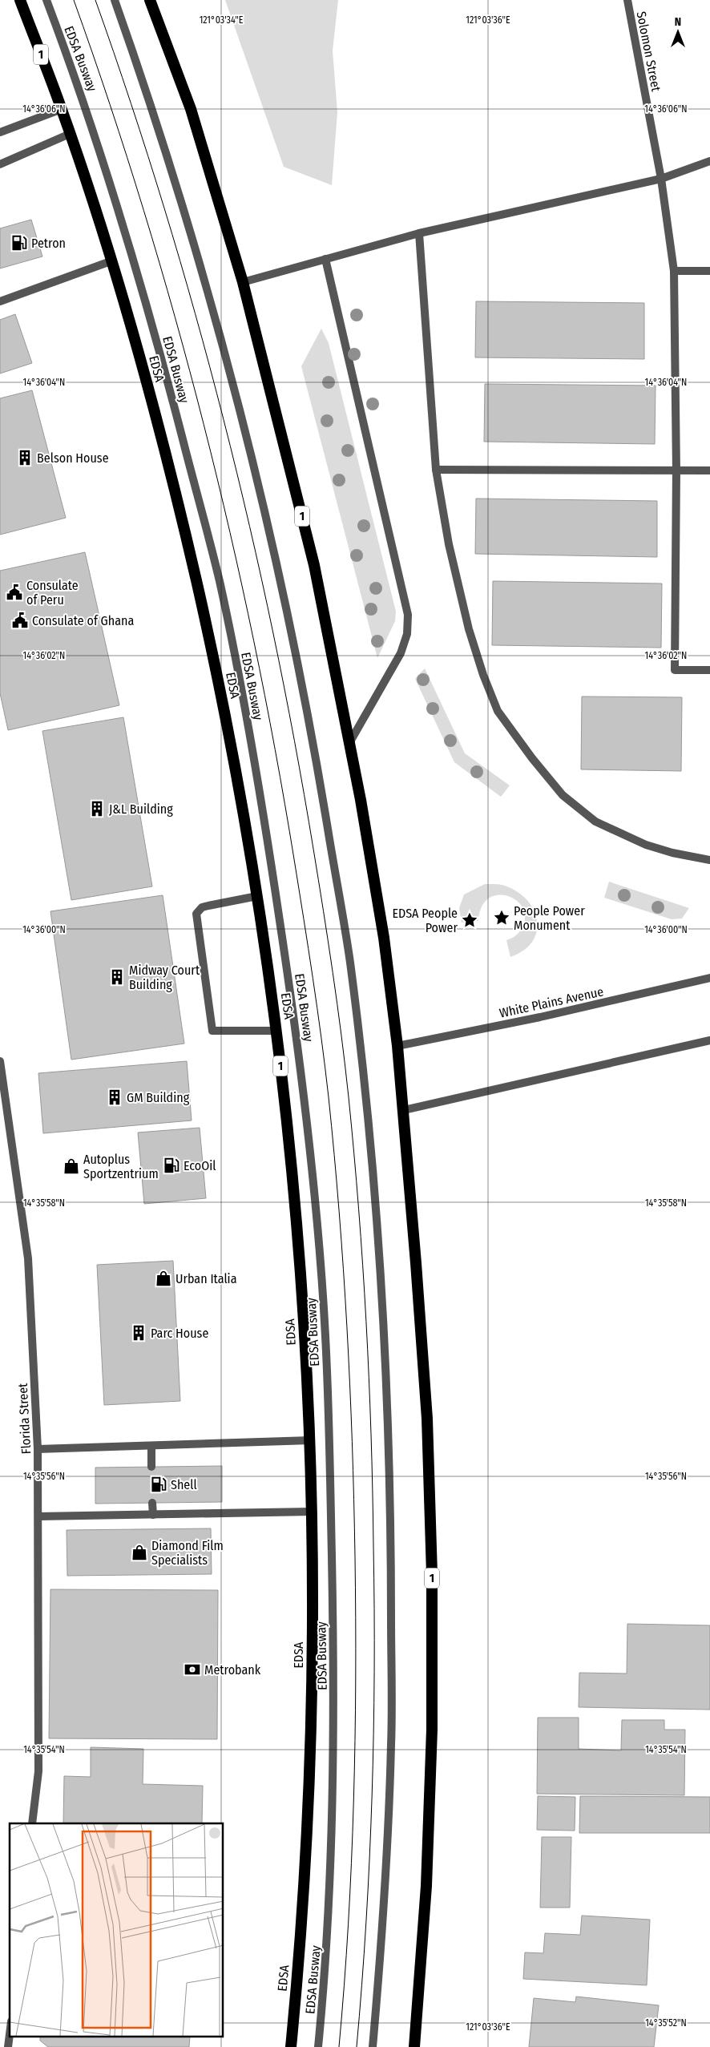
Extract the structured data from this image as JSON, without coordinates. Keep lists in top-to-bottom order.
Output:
{
  "streets": {
    "highway": ["1", "EDSA"],
    "street": [
      "Solomon Street",
      "EDSA Busway",
      "White Plains Avenue",
      "Florida Street"
    ]
  },
  "crossings": [
    ["1", "White Plains Avenue"]
  ],
  "places": {
    "fuel station": ["Petron", "EcoOil", "Shell"],
    "building": [
      "Belson House",
      "J&L Building",
      "Midway Court Building",
      "GM Building",
      "Parc House"
    ],
    "public building": ["Consulate of Peru", "Consulate of Ghana"],
    "place": ["People Power Monument", "EDSA People Power"],
    "shop": ["Autoplus Sportzentrium", "Urban Italia", "Diamond Film Specialists"],
    "bank": ["Metrobank"]
  },
  "north": "top",
  "coordinates": [
    "121°03'34\"E",
    "121°03'36\"E",
    "14°36'06\"N",
    "14°36'04\"N",
    "14°36'02\"N",
    "14°36'00\"N",
    "14°35'58\"N",
    "14°35'56\"N",
    "14°35'54\"N",
    "14°35'52\"N"
  ]
}
